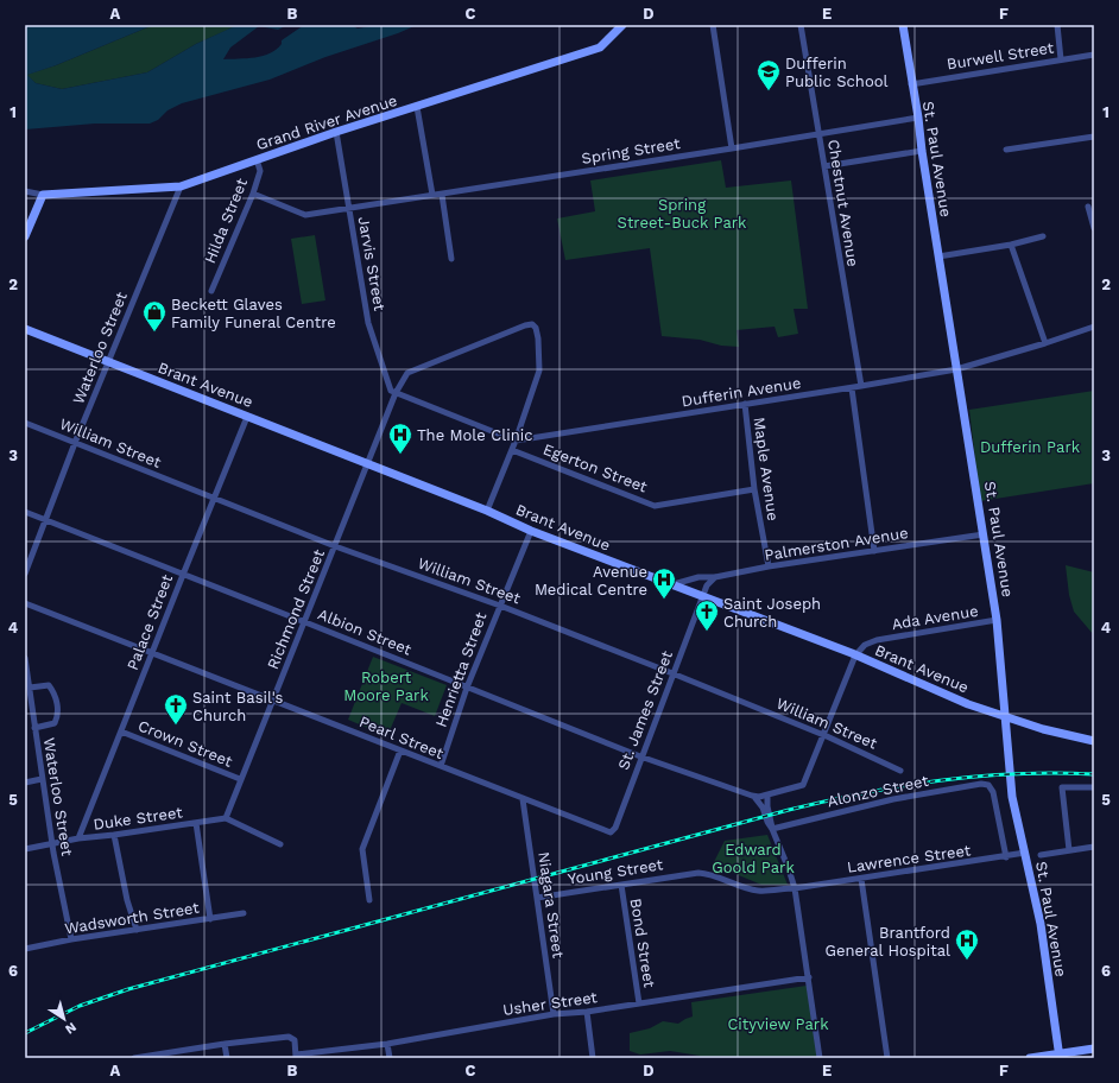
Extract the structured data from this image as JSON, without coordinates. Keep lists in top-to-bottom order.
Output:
{
  "streets": {
    "main road": ["Grand River Avenue", "St. Paul Avenue", "Brant Avenue"],
    "street": [
      "Burwell Street",
      "Spring Street",
      "Chestnut Avenue",
      "Hilda Street",
      "Jarvis Street",
      "Waterloo Street",
      "Dufferin Avenue",
      "William Street",
      "Egerton Street",
      "Maple Avenue",
      "Palmerston Avenue",
      "Richmond Street",
      "Ada Avenue",
      "Palace Street",
      "Albion Street",
      "Henrietta Street",
      "St. James Street",
      "Pearl Street",
      "Crown Street",
      "Alonzo Street",
      "Duke Street",
      "Lawrence Street",
      "Young Street",
      "Niagara Street",
      "Wadsworth Street",
      "Bond Street",
      "Usher Street"
    ]
  },
  "crossings": [
    ["Burwell Street", "St. Paul Avenue"],
    ["Grand River Avenue", "Hilda Street"],
    ["Grand River Avenue", "Jarvis Street"],
    ["Grand River Avenue", "Waterloo Street"],
    ["Spring Street", "St. Paul Avenue"],
    ["Spring Street", "Chestnut Avenue"],
    ["Spring Street", "Hilda Street"],
    ["Spring Street", "Jarvis Street"],
    ["St. Paul Avenue", "Brant Avenue"],
    ["St. Paul Avenue", "Dufferin Avenue"],
    ["St. Paul Avenue", "Palmerston Avenue"],
    ["St. Paul Avenue", "Ada Avenue"],
    ["St. Paul Avenue", "Lawrence Street"],
    ["Chestnut Avenue", "Dufferin Avenue"],
    ["Jarvis Street", "Richmond Street"],
    ["Waterloo Street", "Brant Avenue"],
    ["Waterloo Street", "William Street"],
    ["Waterloo Street", "Albion Street"],
    ["Waterloo Street", "Duke Street"],
    ["Waterloo Street", "Wadsworth Street"],
    ["Brant Avenue", "Palmerston Avenue"],
    ["Brant Avenue", "Richmond Street"],
    ["Brant Avenue", "Ada Avenue"],
    ["Brant Avenue", "Palace Street"],
    ["Brant Avenue", "Henrietta Street"],
    ["Brant Avenue", "St. James Street"],
    ["Dufferin Avenue", "Maple Avenue"],
    ["Dufferin Avenue", "Richmond Street"],
    ["William Street", "Richmond Street"],
    ["William Street", "Palace Street"],
    ["William Street", "Albion Street"],
    ["William Street", "Henrietta Street"],
    ["William Street", "St. James Street"],
    ["Egerton Street", "Maple Avenue"],
    ["Maple Avenue", "Palmerston Avenue"],
    ["Richmond Street", "Albion Street"],
    ["Richmond Street", "Pearl Street"],
    ["Richmond Street", "Crown Street"],
    ["Richmond Street", "Duke Street"],
    ["Palace Street", "Albion Street"],
    ["Palace Street", "Pearl Street"],
    ["Palace Street", "Crown Street"],
    ["Palace Street", "Duke Street"],
    ["Albion Street", "Henrietta Street"],
    ["Albion Street", "St. James Street"],
    ["Henrietta Street", "Pearl Street"],
    ["St. James Street", "Pearl Street"],
    ["Pearl Street", "Niagara Street"],
    ["Alonzo Street", "Lawrence Street"],
    ["Lawrence Street", "Young Street"],
    ["Young Street", "Niagara Street"],
    ["Young Street", "Bond Street"],
    ["Niagara Street", "Usher Street"],
    ["Bond Street", "Usher Street"]
  ],
  "parks": [
    "Spring Street-Buck Park",
    "Dufferin Park",
    "Robert Moore Park",
    "Edward Goold Park",
    "Cityview Park"
  ],
  "places": {
    "school or university": ["Dufferin Public School"],
    "shop": ["Beckett Glaves Family Funeral Centre"],
    "hospital": ["The Mole Clinic", "Avenue Medical Centre", "Brantford General Hospital"],
    "church": ["Saint Joseph Church", "Saint Basil's Church"]
  },
  "north": "bottom right",
  "grid": {
    "columns": [
      "A",
      "B",
      "C",
      "D",
      "E",
      "F"
    ],
    "rows": [
      "1",
      "2",
      "3",
      "4",
      "5",
      "6"
    ]
  }
}
